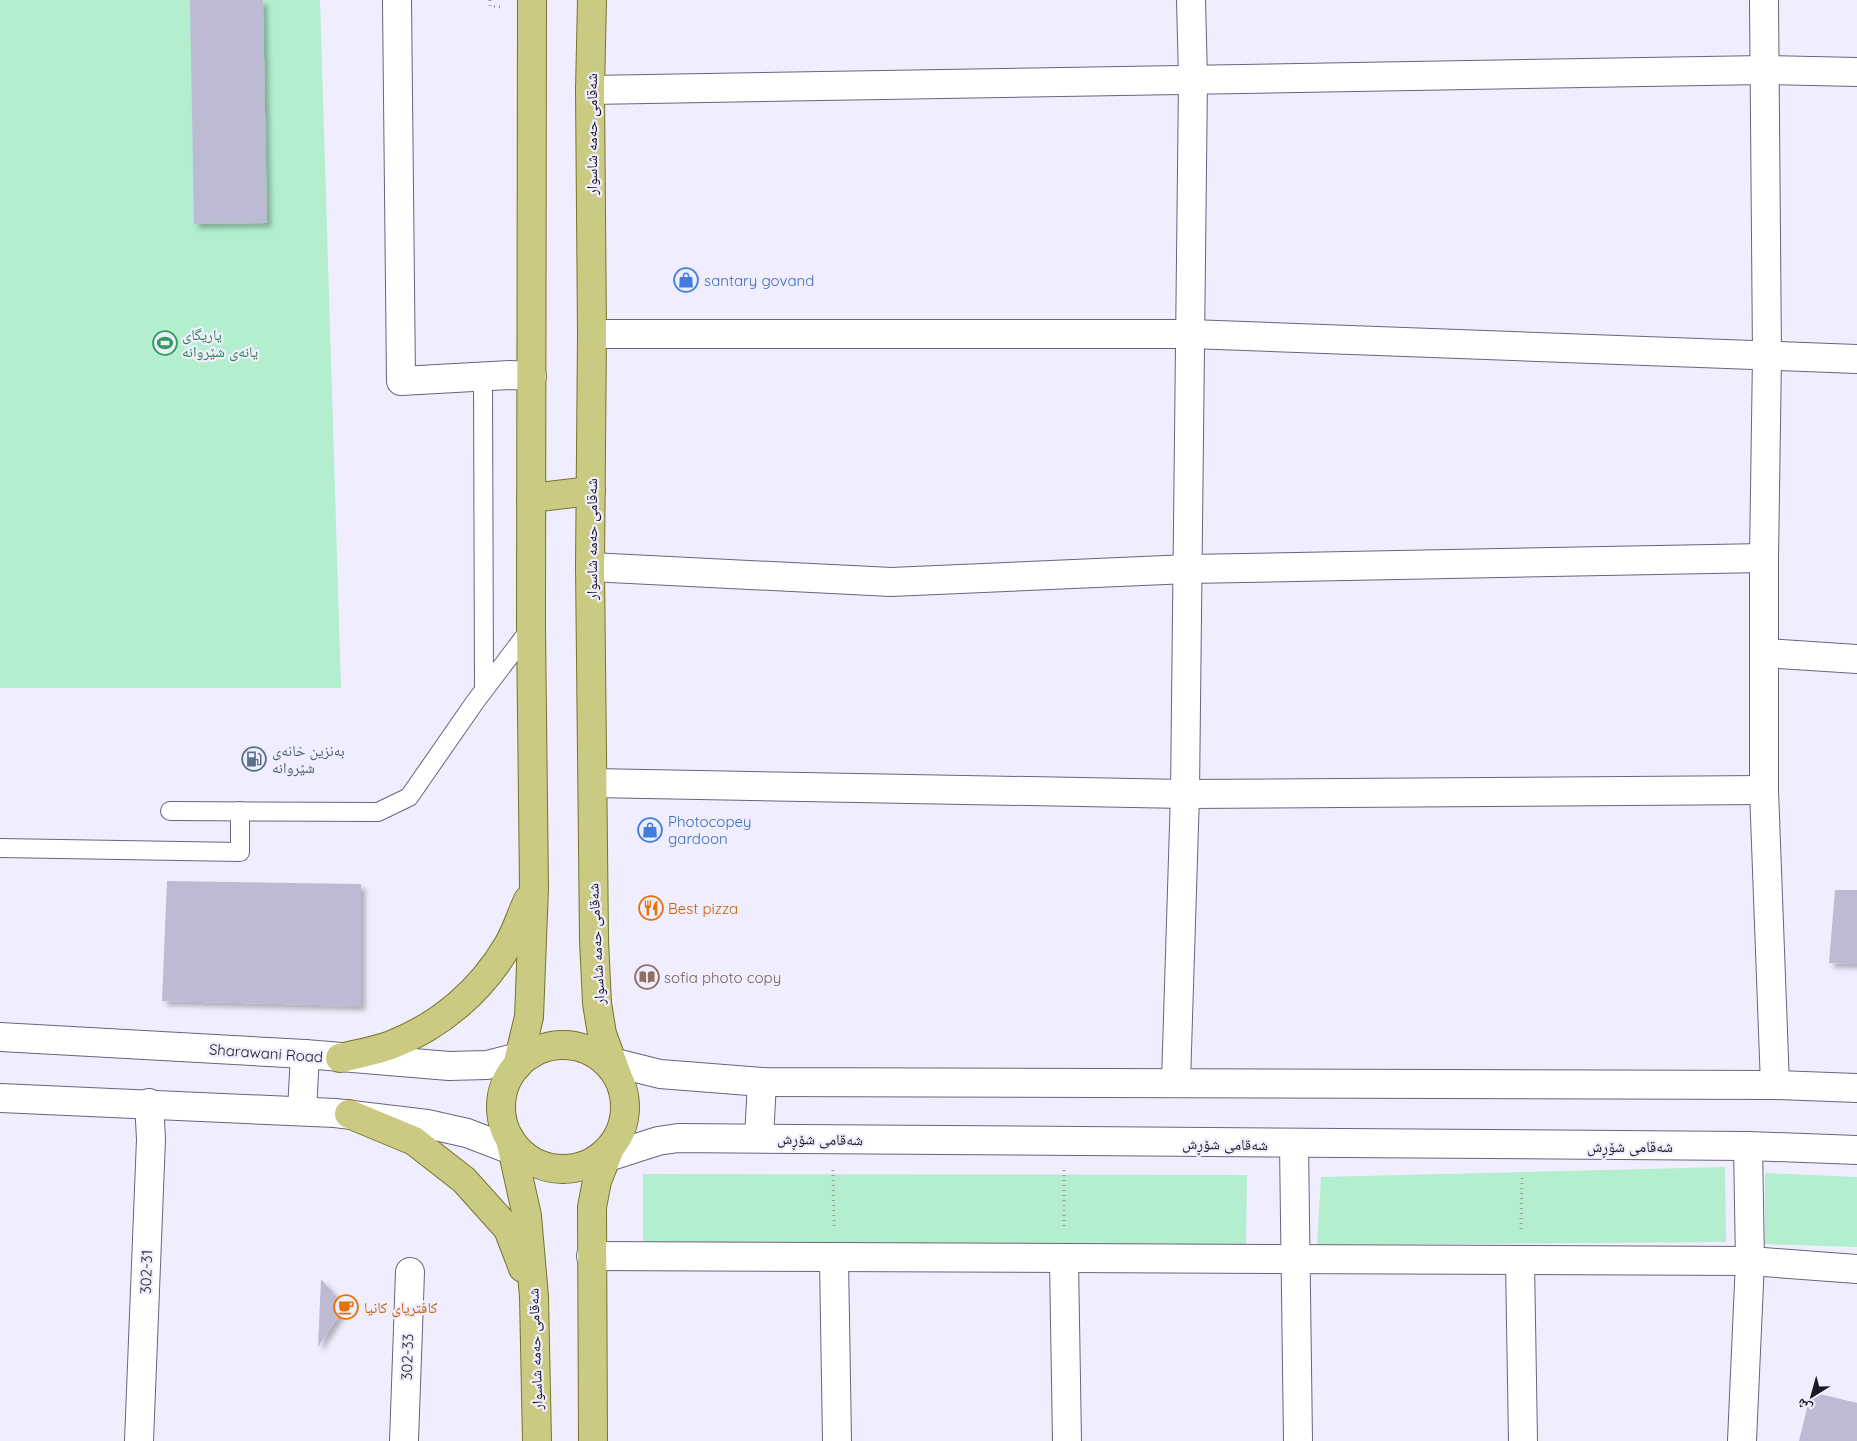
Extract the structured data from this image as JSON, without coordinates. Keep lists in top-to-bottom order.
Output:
{
  "streets": {
    "main road": ["شەقامی حەمە شاسوار"],
    "street": [
      "Sharawani Road",
      "شەقامی شۆڕش",
      "302-31",
      "302-33"
    ]
  },
  "crossings": [
    ["شەقامی حەمە شاسوار", "Sharawani Road"],
    ["شەقامی حەمە شاسوار", "شەقامی شۆڕش"],
    ["Sharawani Road", "شەقامی شۆڕش"]
  ],
  "places": {
    "shop": ["santary govand", "Photocopey gardoon"],
    "sports": ["یاریگای یانەی شێروانە"],
    "fuel station": ["بەنزین خانەی شێروانە"],
    "restaurant": ["Best pizza"],
    "library": ["sofia photo copy"],
    "cafe": ["کافتریای کانیا"]
  },
  "north": "bottom left"
}
